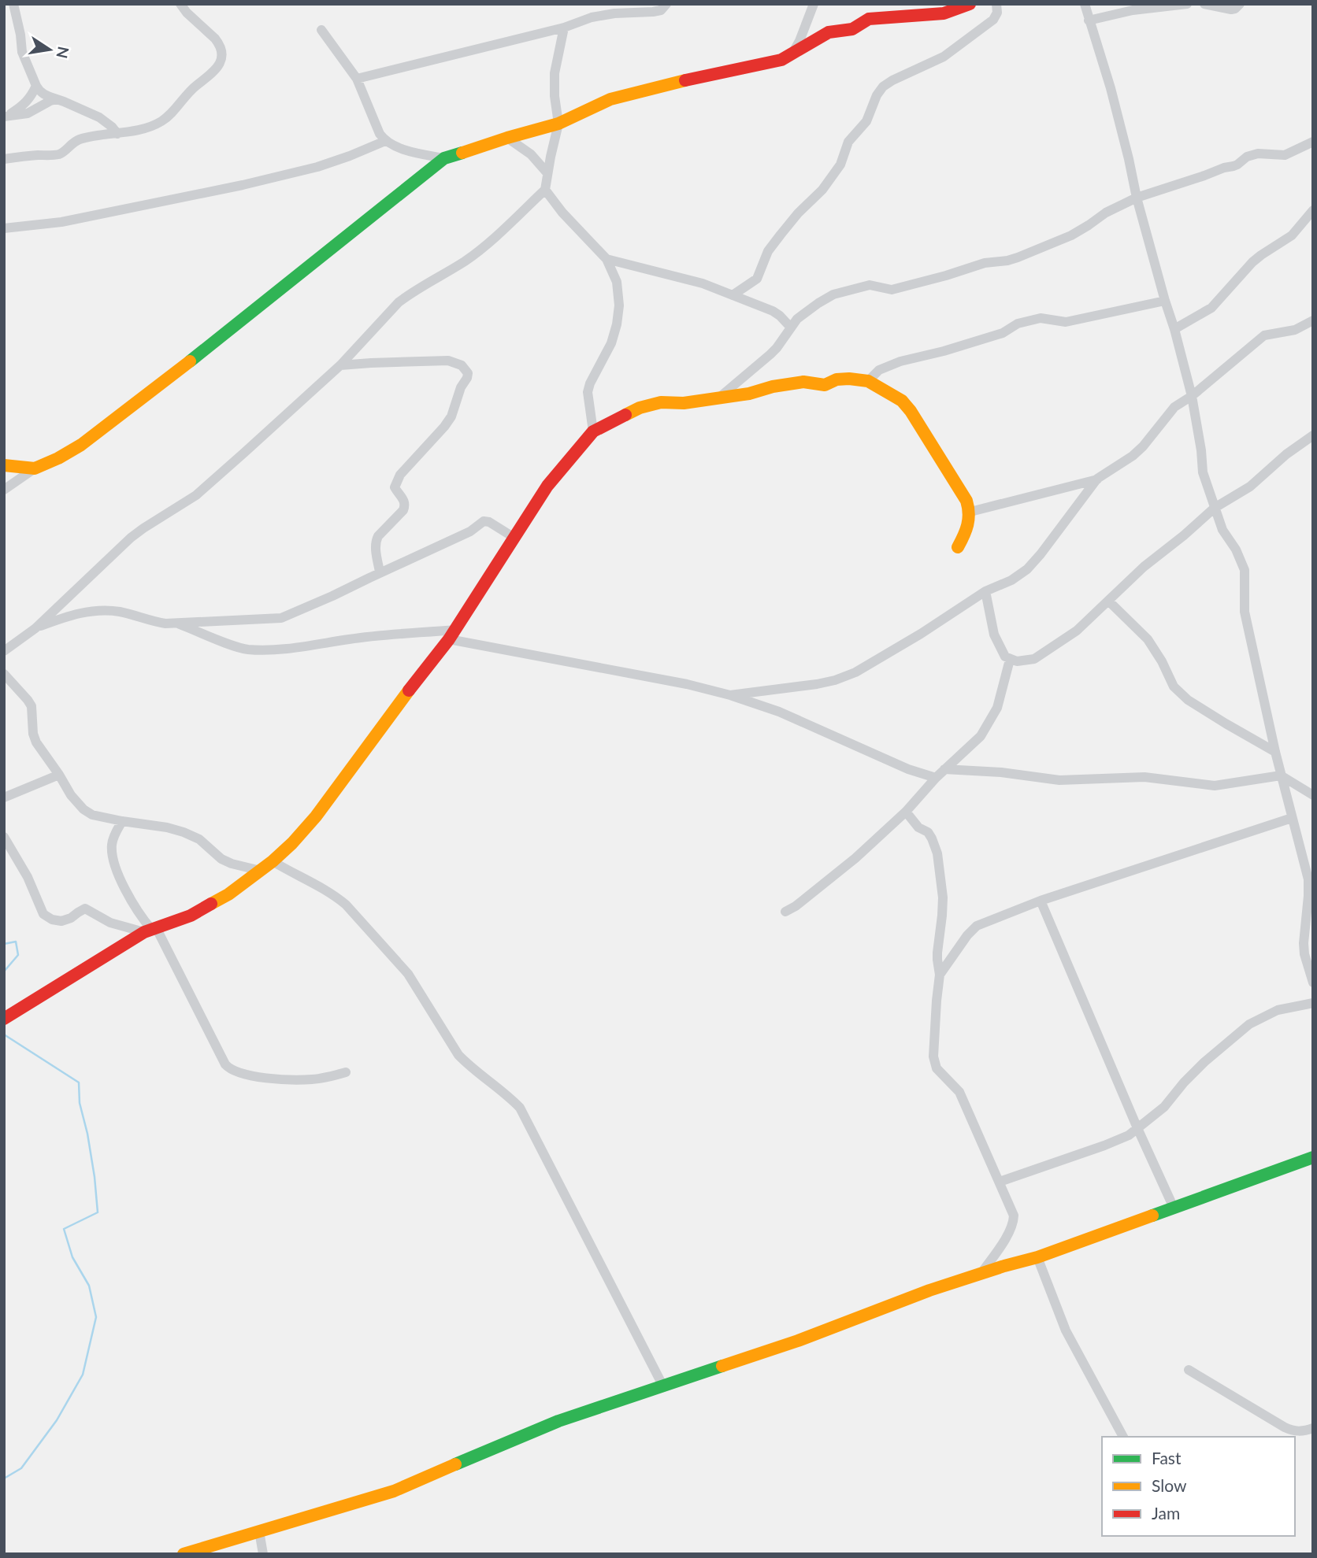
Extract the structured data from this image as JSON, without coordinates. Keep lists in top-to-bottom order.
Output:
{
  "legend": ["Fast", "Slow", "Jam"],
  "north": "right"
}
